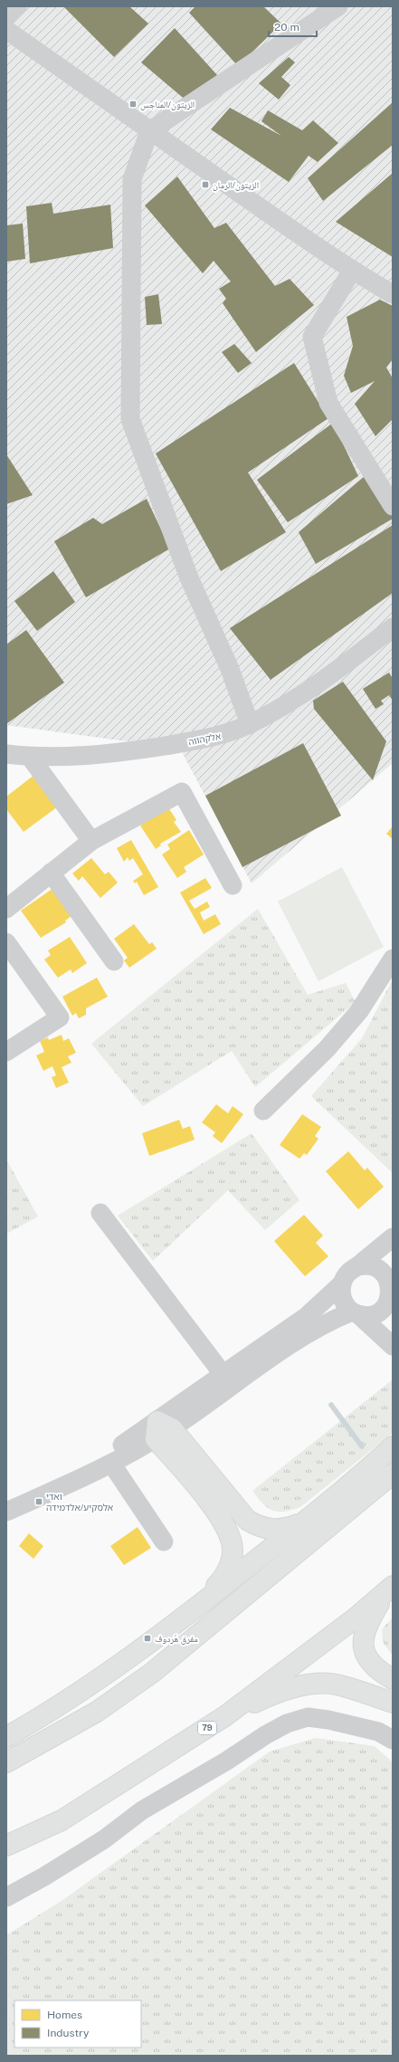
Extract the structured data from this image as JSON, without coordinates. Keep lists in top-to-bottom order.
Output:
{
  "streets": {
    "highway": ["79"],
    "street": ["אלקהווה"]
  },
  "places": {
    "transit": [
      "الزيتون/المناجس",
      "الزيتون/الرمان",
      "ואדי אלסקיע/אלדמידה",
      "مفرق هَردوف"
    ]
  },
  "legend": ["Homes", "Industry"],
  "scale_bar": "20 m"
}
